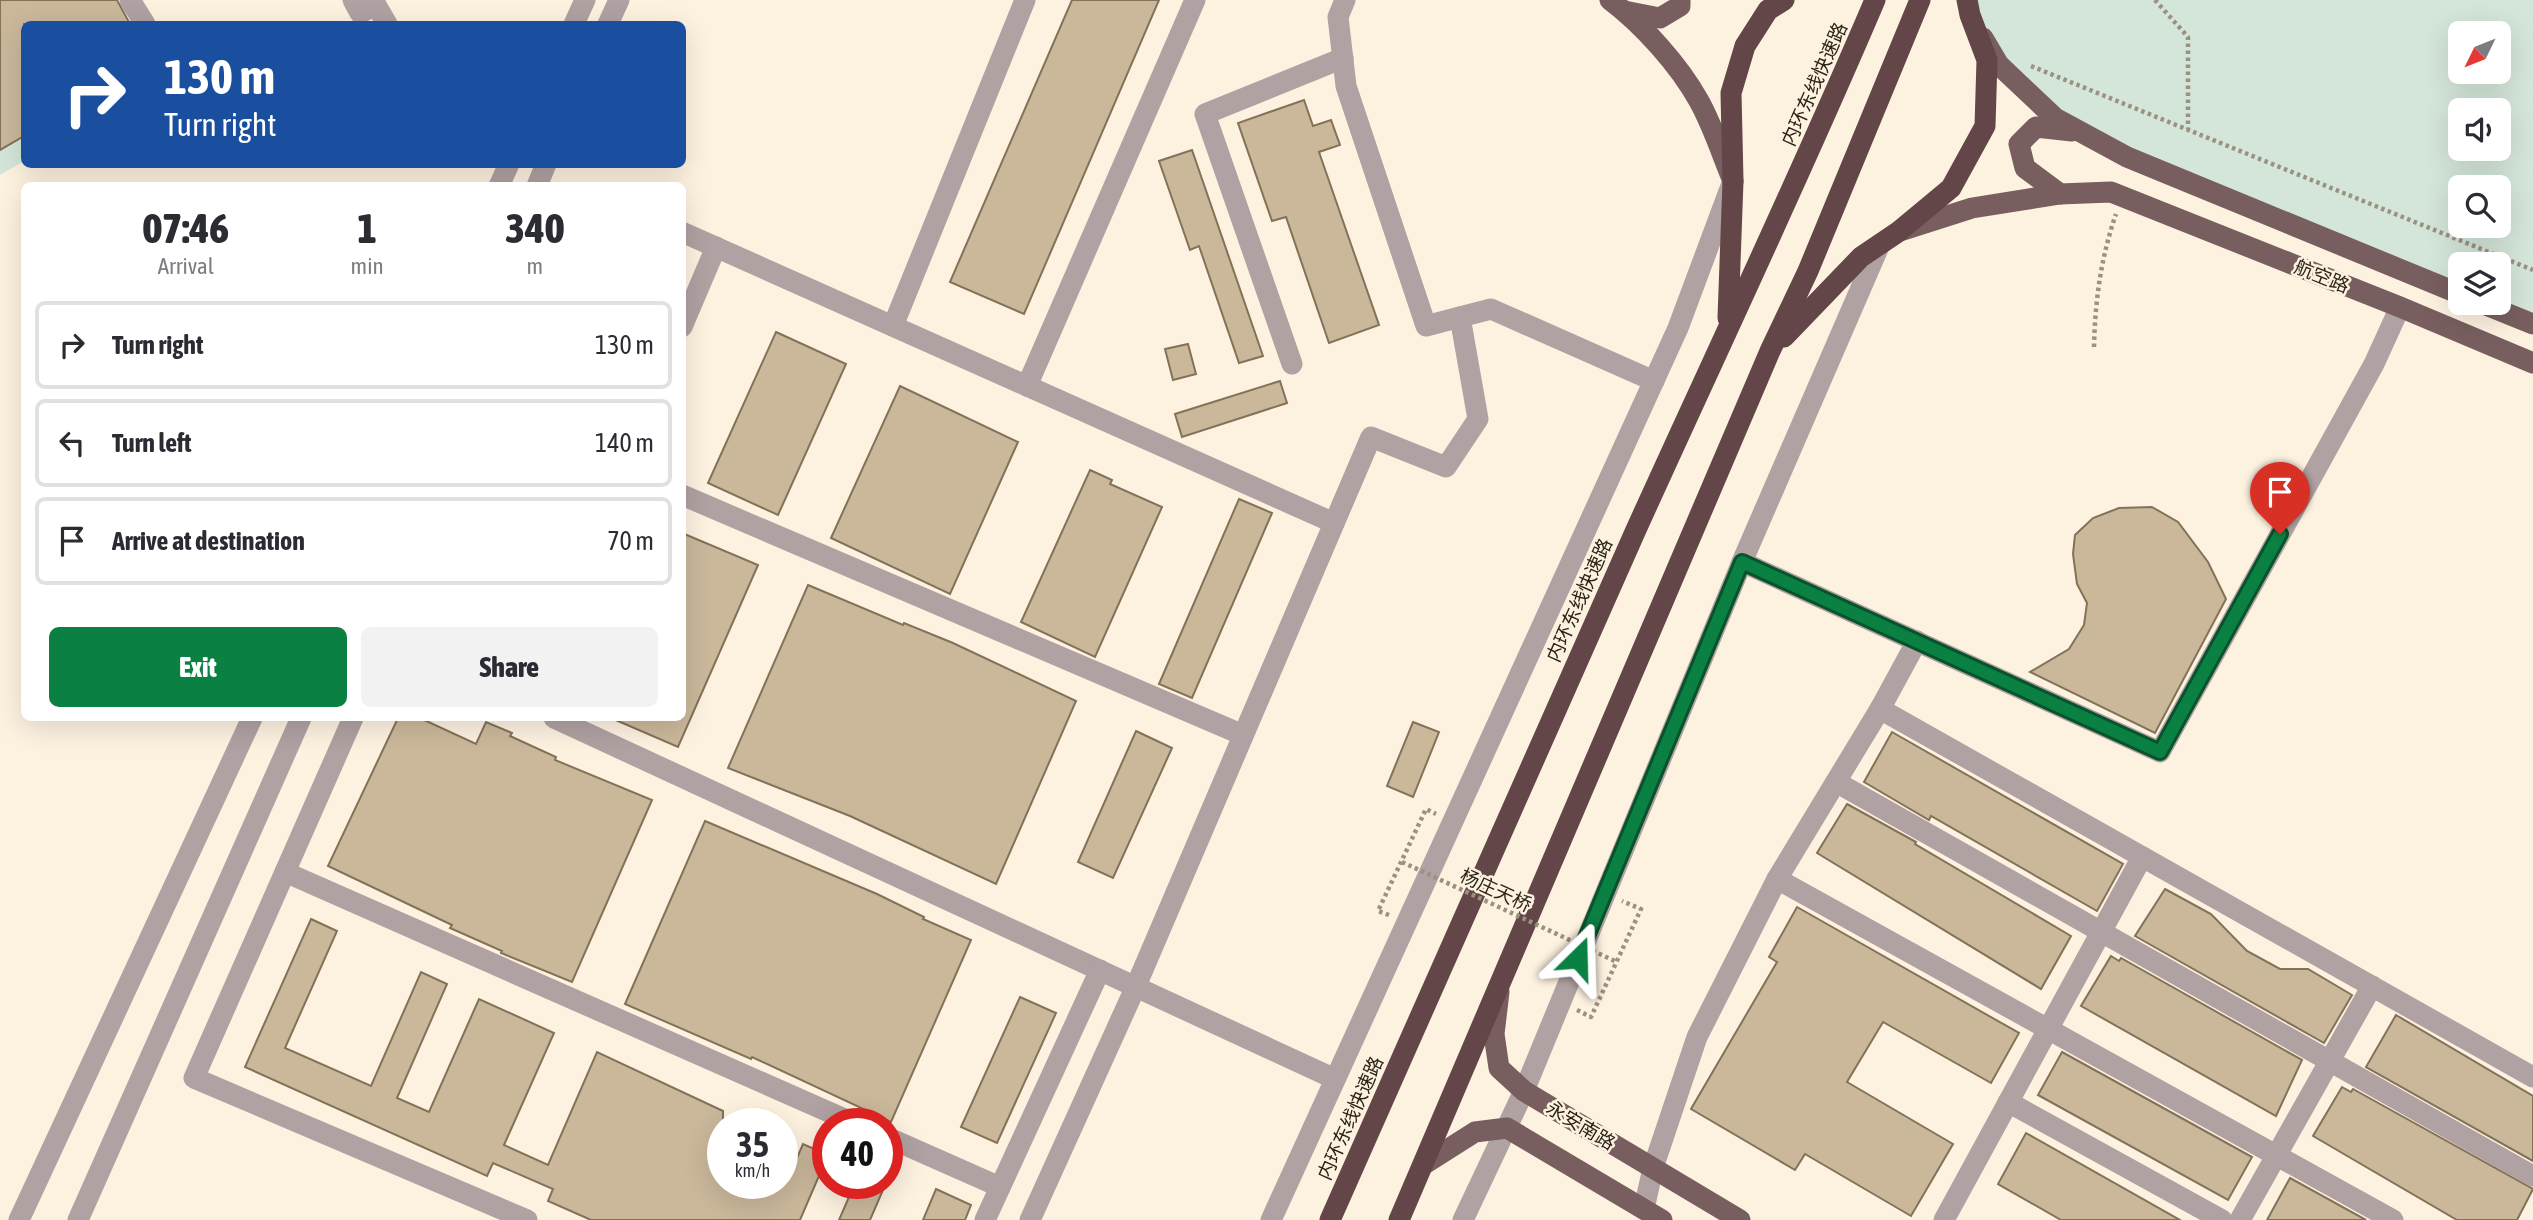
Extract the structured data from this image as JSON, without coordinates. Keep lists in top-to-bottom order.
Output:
{
  "streets": {
    "highway": ["内环东线快速路"],
    "main road": ["航空路", "永安南路"],
    "path": ["杨庄天桥"]
  },
  "north": "bottom left",
  "page": {
    "turn": ["130 m", "Turn right"],
    "eta": [
      "07:46",
      "Arrival",
      "1",
      "min",
      "340",
      "m"
    ],
    "list": [
      {
        "name": "Turn right",
        "value": "130 m"
      },
      {
        "name": "Turn left",
        "value": "140 m"
      },
      {
        "name": "Arrive at destination",
        "value": "70 m"
      }
    ],
    "buttons": ["Exit", "Share"],
    "speed": "35 km/h",
    "limit": "40"
  }
}
